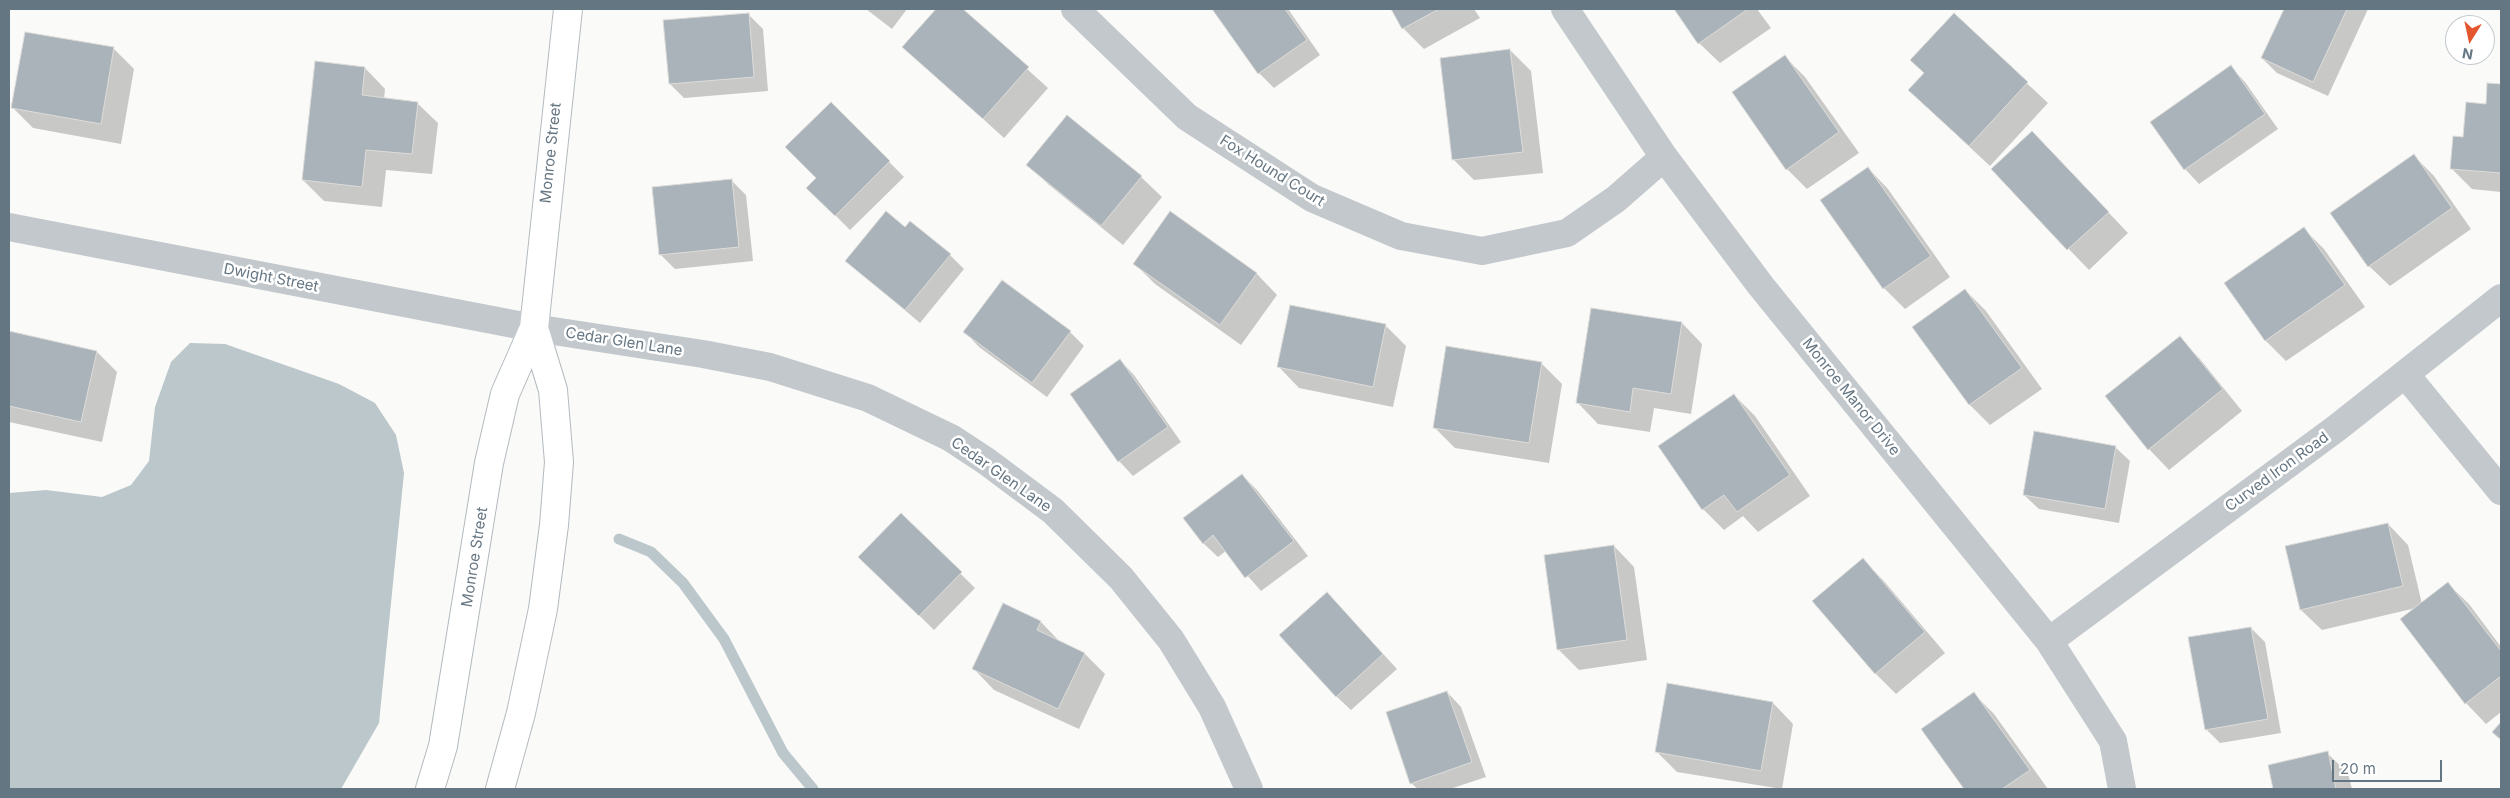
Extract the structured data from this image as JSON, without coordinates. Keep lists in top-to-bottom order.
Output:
{
  "streets": {
    "main road": ["Monroe Street"],
    "street": [
      "Fox Hound Court",
      "Dwight Street",
      "Cedar Glen Lane",
      "Monroe Manor Drive",
      "Curved Iron Road"
    ]
  },
  "crossings": [
    ["Monroe Street", "Dwight Street"],
    ["Monroe Street", "Cedar Glen Lane"],
    ["Fox Hound Court", "Monroe Manor Drive"],
    ["Dwight Street", "Cedar Glen Lane"],
    ["Monroe Manor Drive", "Curved Iron Road"]
  ],
  "scale_bar": "20 m",
  "north": "bottom"
}
